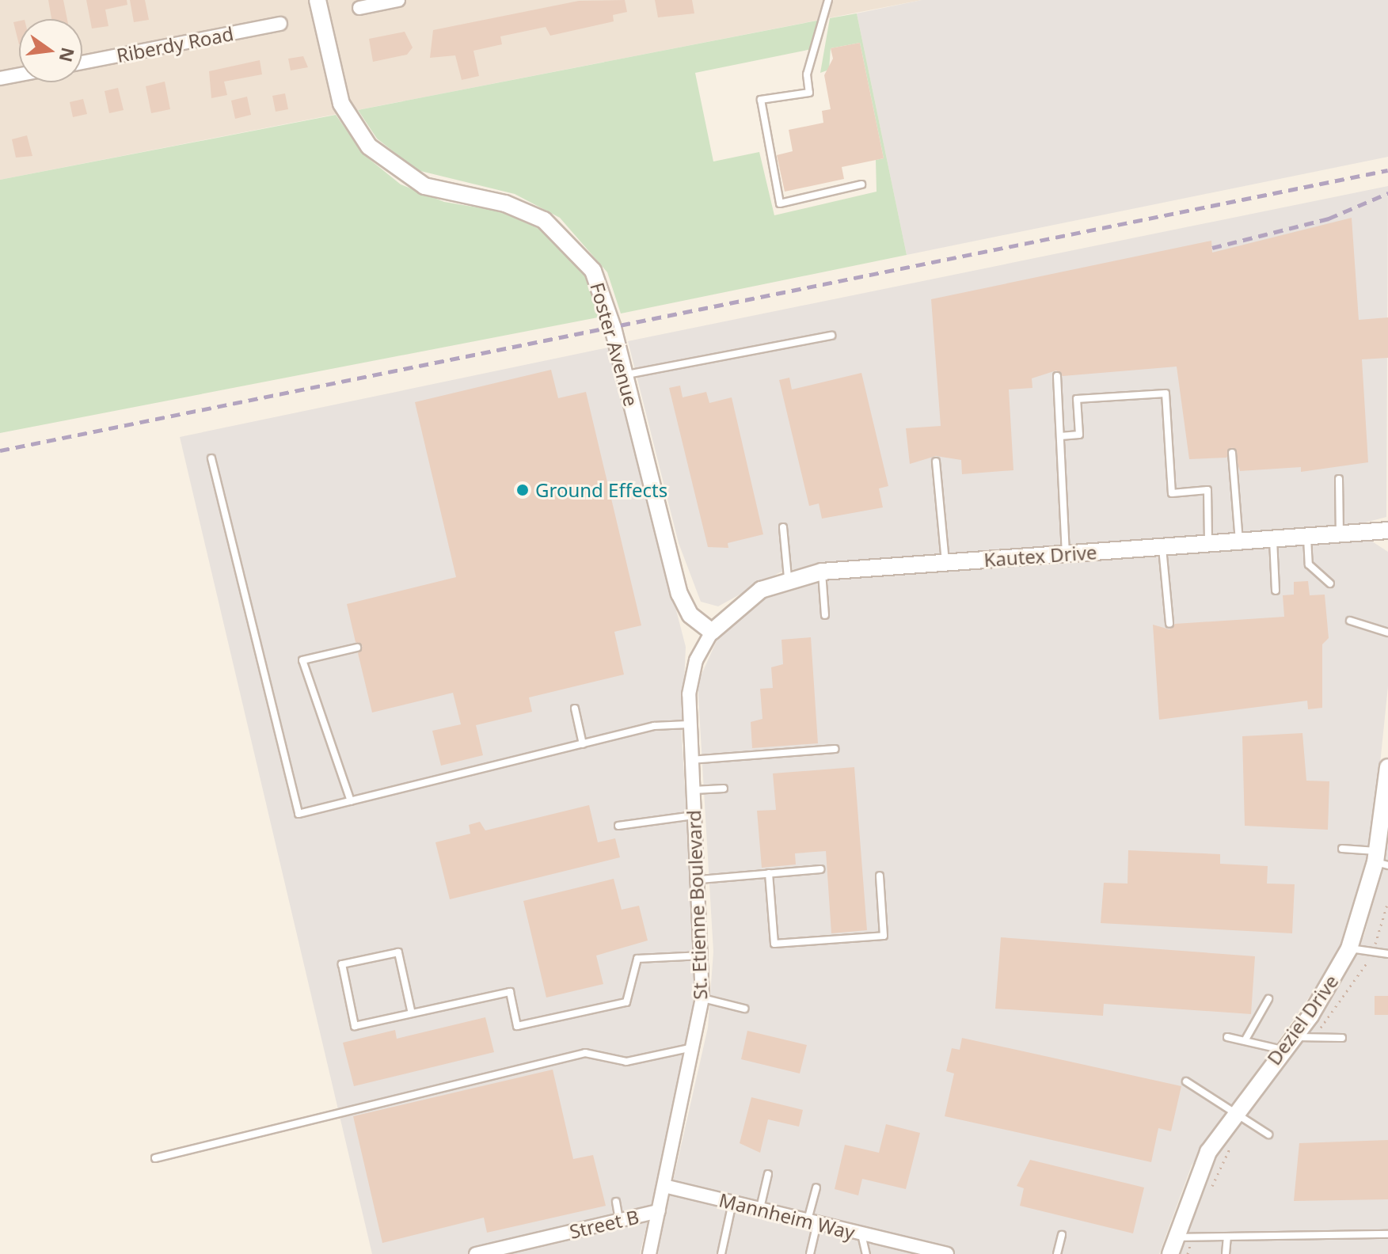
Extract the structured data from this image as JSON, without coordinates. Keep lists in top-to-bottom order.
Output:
{
  "streets": {
    "street": [
      "Riberdy Road",
      "Foster Avenue",
      "Kautex Drive",
      "St. Etienne Boulevard",
      "Deziel Drive",
      "Mannheim Way",
      "Street B"
    ]
  },
  "crossings": [
    ["Foster Avenue", "Kautex Drive"],
    ["Foster Avenue", "St. Etienne Boulevard"],
    ["Kautex Drive", "St. Etienne Boulevard"],
    ["St. Etienne Boulevard", "Mannheim Way"],
    ["St. Etienne Boulevard", "Street B"]
  ],
  "places": ["Ground Effects"],
  "north": "right"
}
